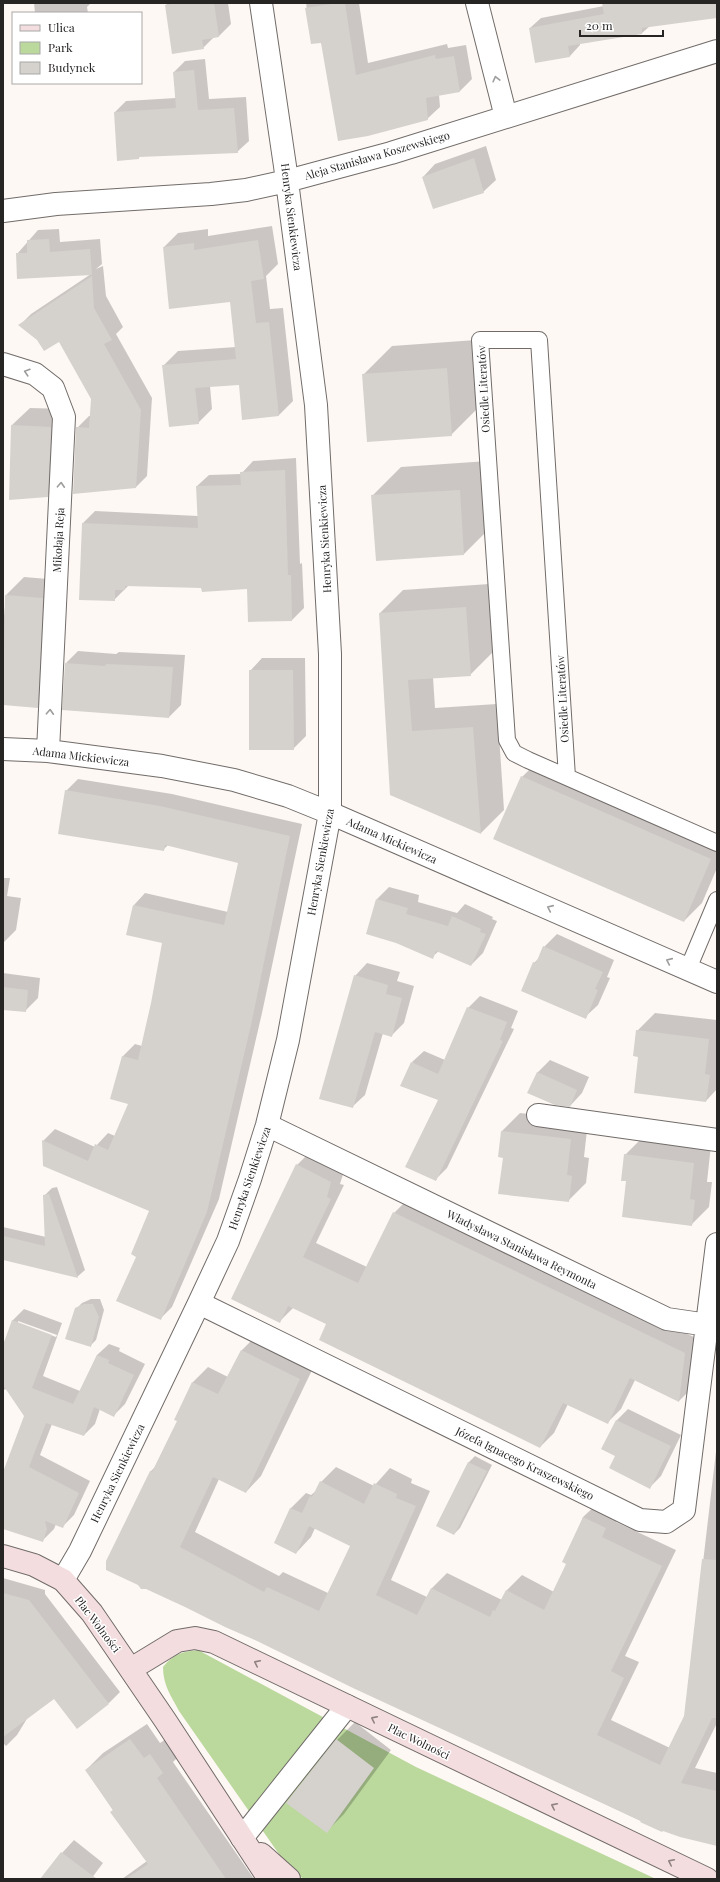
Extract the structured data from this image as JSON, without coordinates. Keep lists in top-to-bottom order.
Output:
{
  "streets": {
    "street": [
      "Aleja Stanisława Koszewskiego",
      "Henryka Sienkiewicza",
      "Mikołaja Reja",
      "Adama Mickiewicza",
      "Władysława Stanisława Reymonta",
      "Józefa Ignacego Kraszewskiego",
      "Plac Wolności"
    ],
    "lane": ["Osiedle Literatów"]
  },
  "crossings": [
    ["Aleja Stanisława Koszewskiego", "Henryka Sienkiewicza"],
    ["Henryka Sienkiewicza", "Adama Mickiewicza"],
    ["Henryka Sienkiewicza", "Władysława Stanisława Reymonta"],
    ["Henryka Sienkiewicza", "Józefa Ignacego Kraszewskiego"],
    ["Henryka Sienkiewicza", "Plac Wolności"],
    ["Mikołaja Reja", "Adama Mickiewicza"],
    ["Władysława Stanisława Reymonta", "Józefa Ignacego Kraszewskiego"]
  ],
  "one_way": ["Mikołaja Reja", "Adama Mickiewicza", "Plac Wolności"],
  "legend": ["Ulica", "Park", "Budynek"],
  "scale_bar": "20 m"
}
